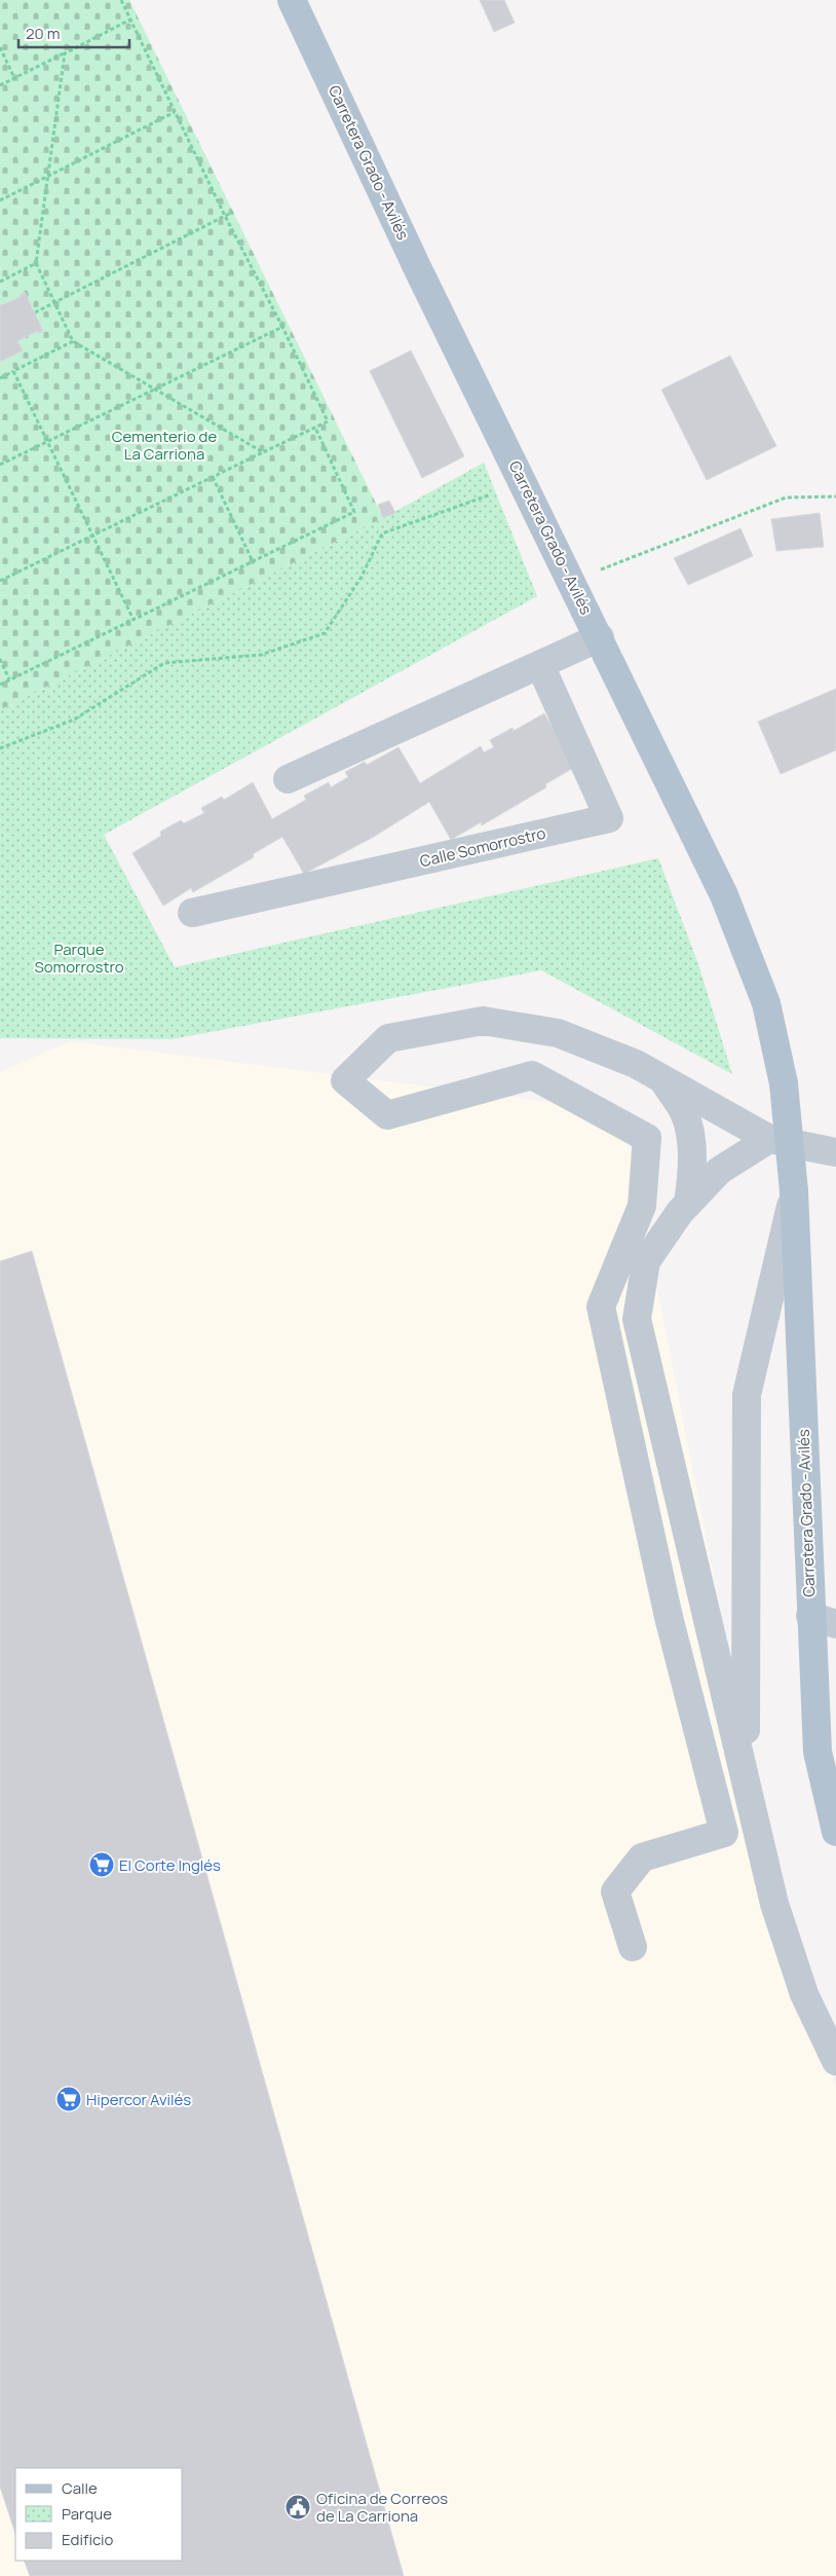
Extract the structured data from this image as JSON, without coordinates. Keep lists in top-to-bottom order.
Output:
{
  "streets": {
    "main road": ["Carretera Grado - Avilés"],
    "street": ["Calle Somorrostro"]
  },
  "parks": ["Cementerio de La Carriona", "Parque Somorrostro"],
  "places": {
    "supermarket": ["El Corte Inglés", "Hipercor Avilés"],
    "public building": ["Oficina de Correos de La Carriona"]
  },
  "legend": ["Calle", "Parque", "Edificio"],
  "scale_bar": "20 m"
}
